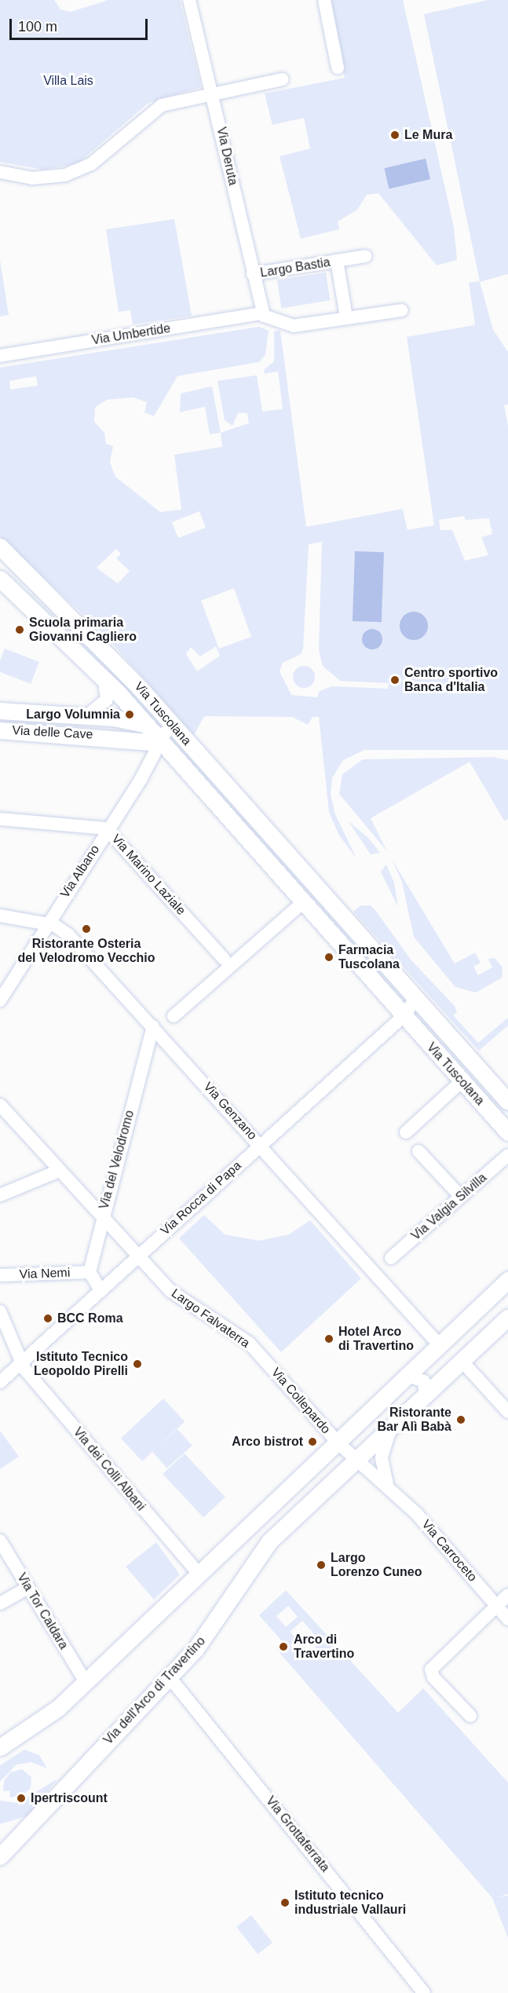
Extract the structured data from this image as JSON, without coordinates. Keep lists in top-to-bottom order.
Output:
{
  "streets": {
    "main road": ["Via Tuscolana", "Via delle Cave", "Via dell'Arco di Travertino"],
    "street": [
      "Via Deruta",
      "Largo Bastia",
      "Via Umbertide",
      "Via Albano",
      "Via Marino Laziale",
      "Via Genzano",
      "Via del Velodromo",
      "Via Rocca di Papa",
      "Via Valgia Silvilla",
      "Via Nemi",
      "Largo Falvaterra",
      "Via Collepardo",
      "Via dei Colli Albani",
      "Via Carroceto",
      "Via Tor Caldara",
      "Via Grottaferrata"
    ]
  },
  "crossings": [
    ["Via Deruta", "Largo Bastia"],
    ["Via Deruta", "Via Umbertide"],
    ["Via Tuscolana", "Via delle Cave"],
    ["Via Tuscolana", "Via Albano"],
    ["Via Tuscolana", "Via Rocca di Papa"],
    ["Via delle Cave", "Via Albano"],
    ["Via Albano", "Via Marino Laziale"],
    ["Via Albano", "Via Genzano"],
    ["Via Genzano", "Via del Velodromo"],
    ["Via Genzano", "Via Rocca di Papa"],
    ["Via del Velodromo", "Via Nemi"],
    ["Via del Velodromo", "Largo Falvaterra"],
    ["Via Rocca di Papa", "Largo Falvaterra"],
    ["Via Rocca di Papa", "Via dei Colli Albani"],
    ["Largo Falvaterra", "Via Collepardo"],
    ["Via Carroceto", "Via dell'Arco di Travertino"],
    ["Via dell'Arco di Travertino", "Via Grottaferrata"]
  ],
  "parks": ["Villa Lais"],
  "places": [
    "Le Mura",
    "Scuola primaria Giovanni Cagliero",
    "Centro sportivo Banca d'Italia",
    "Largo Volumnia",
    "Ristorante Osteria del Velodromo Vecchio",
    "Farmacia Tuscolana",
    "BCC Roma",
    "Hotel Arco di Travertino",
    "Istituto Tecnico Leopoldo Pirelli",
    "Ristorante Bar Alì Babà",
    "Arco bistrot",
    "Largo Lorenzo Cuneo",
    "Arco di Travertino",
    "Ipertriscount",
    "Istituto tecnico industriale Vallauri"
  ],
  "scale_bar": "100 m"
}
